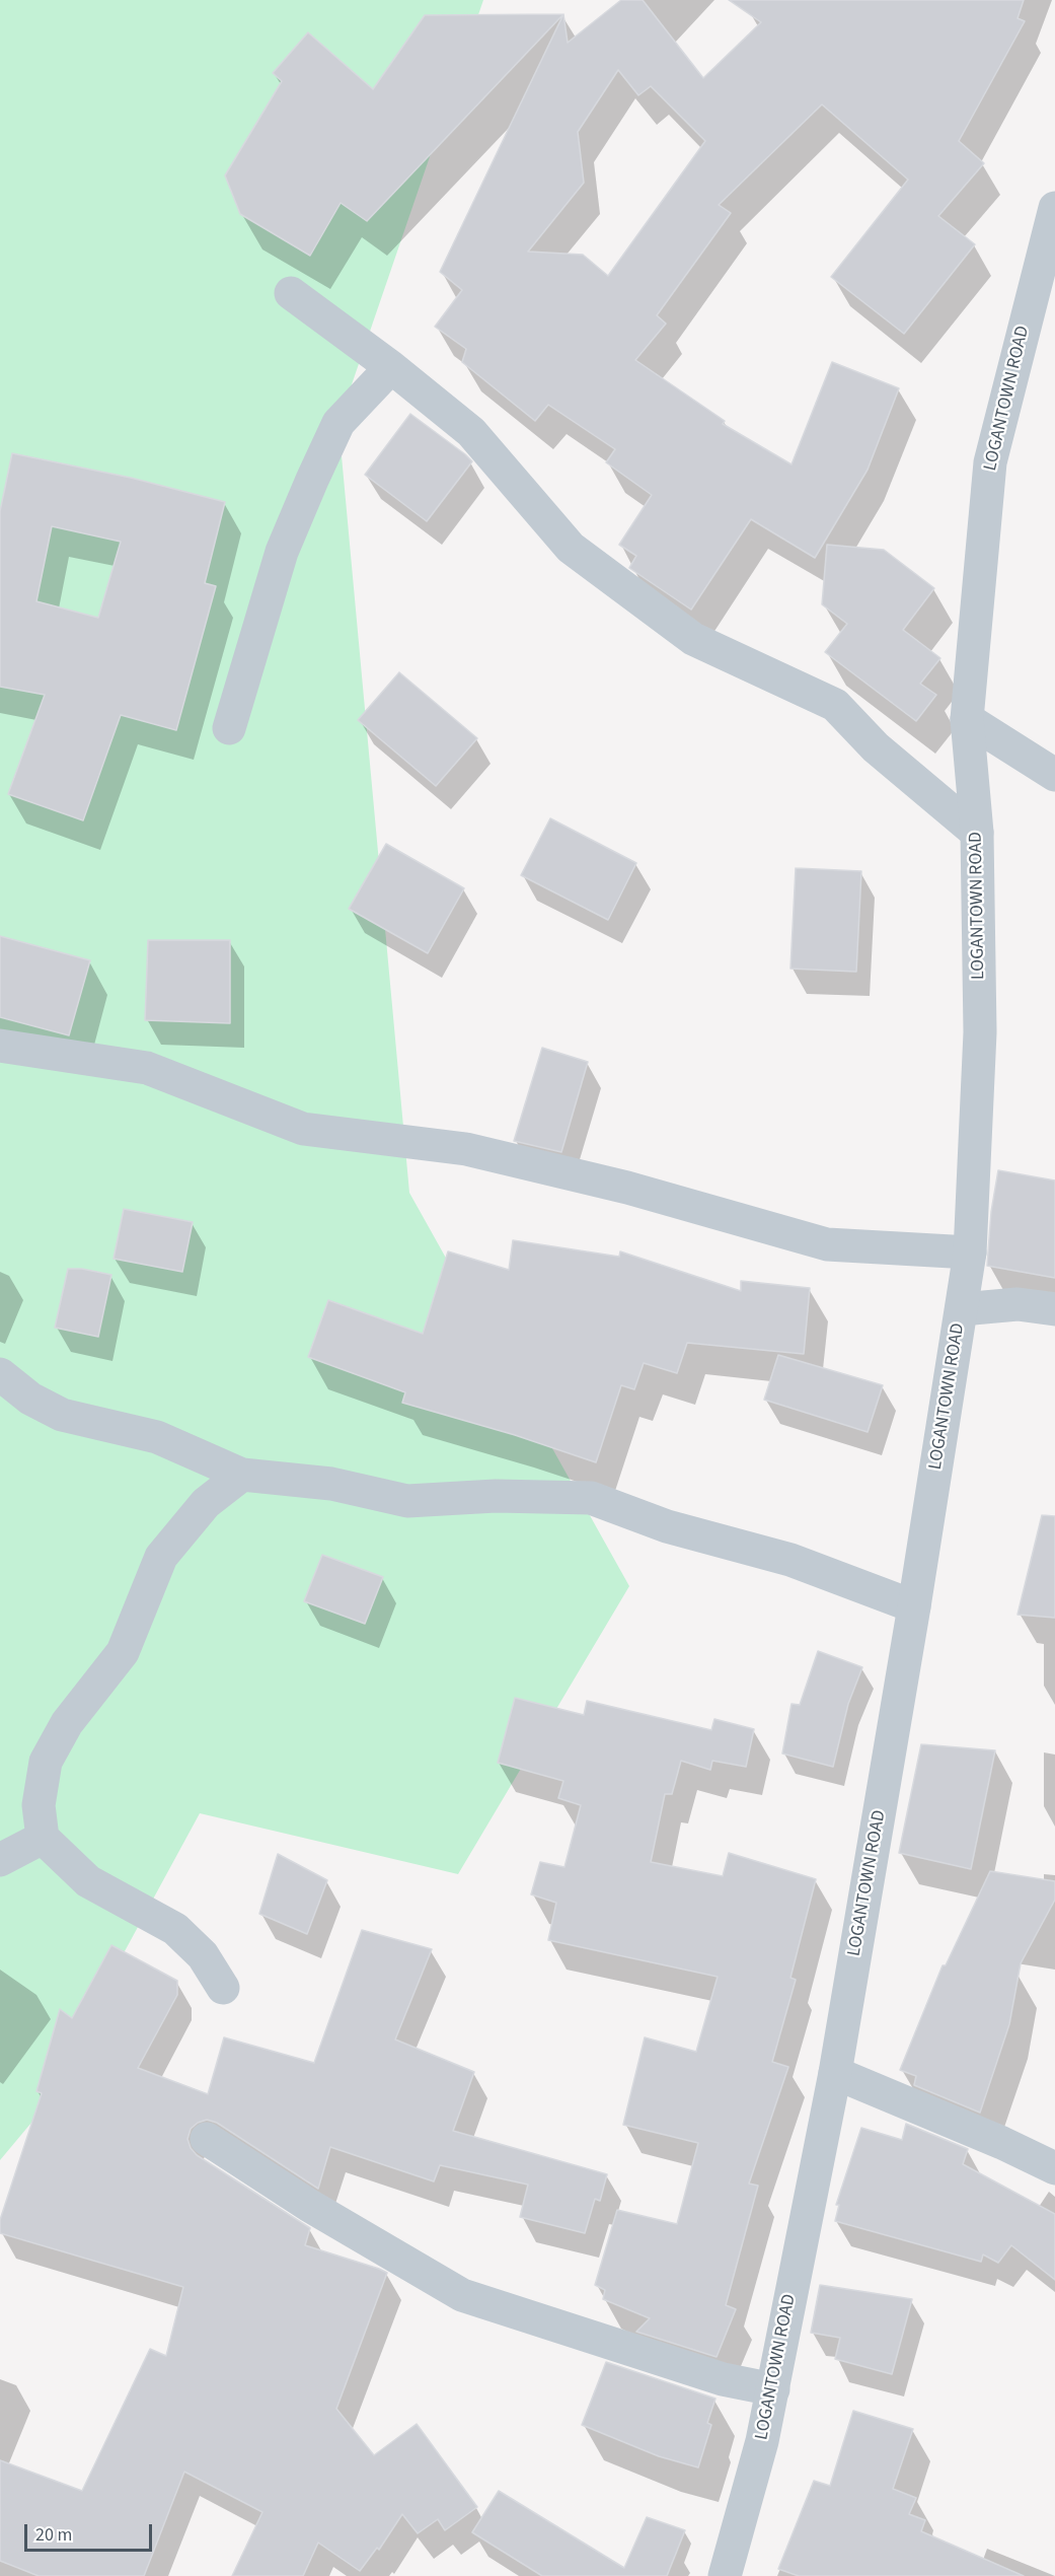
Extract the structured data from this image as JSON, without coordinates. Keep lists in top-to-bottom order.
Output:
{
  "streets": {
    "street": ["LOGANTOWN ROAD"]
  },
  "scale_bar": "20 m"
}
